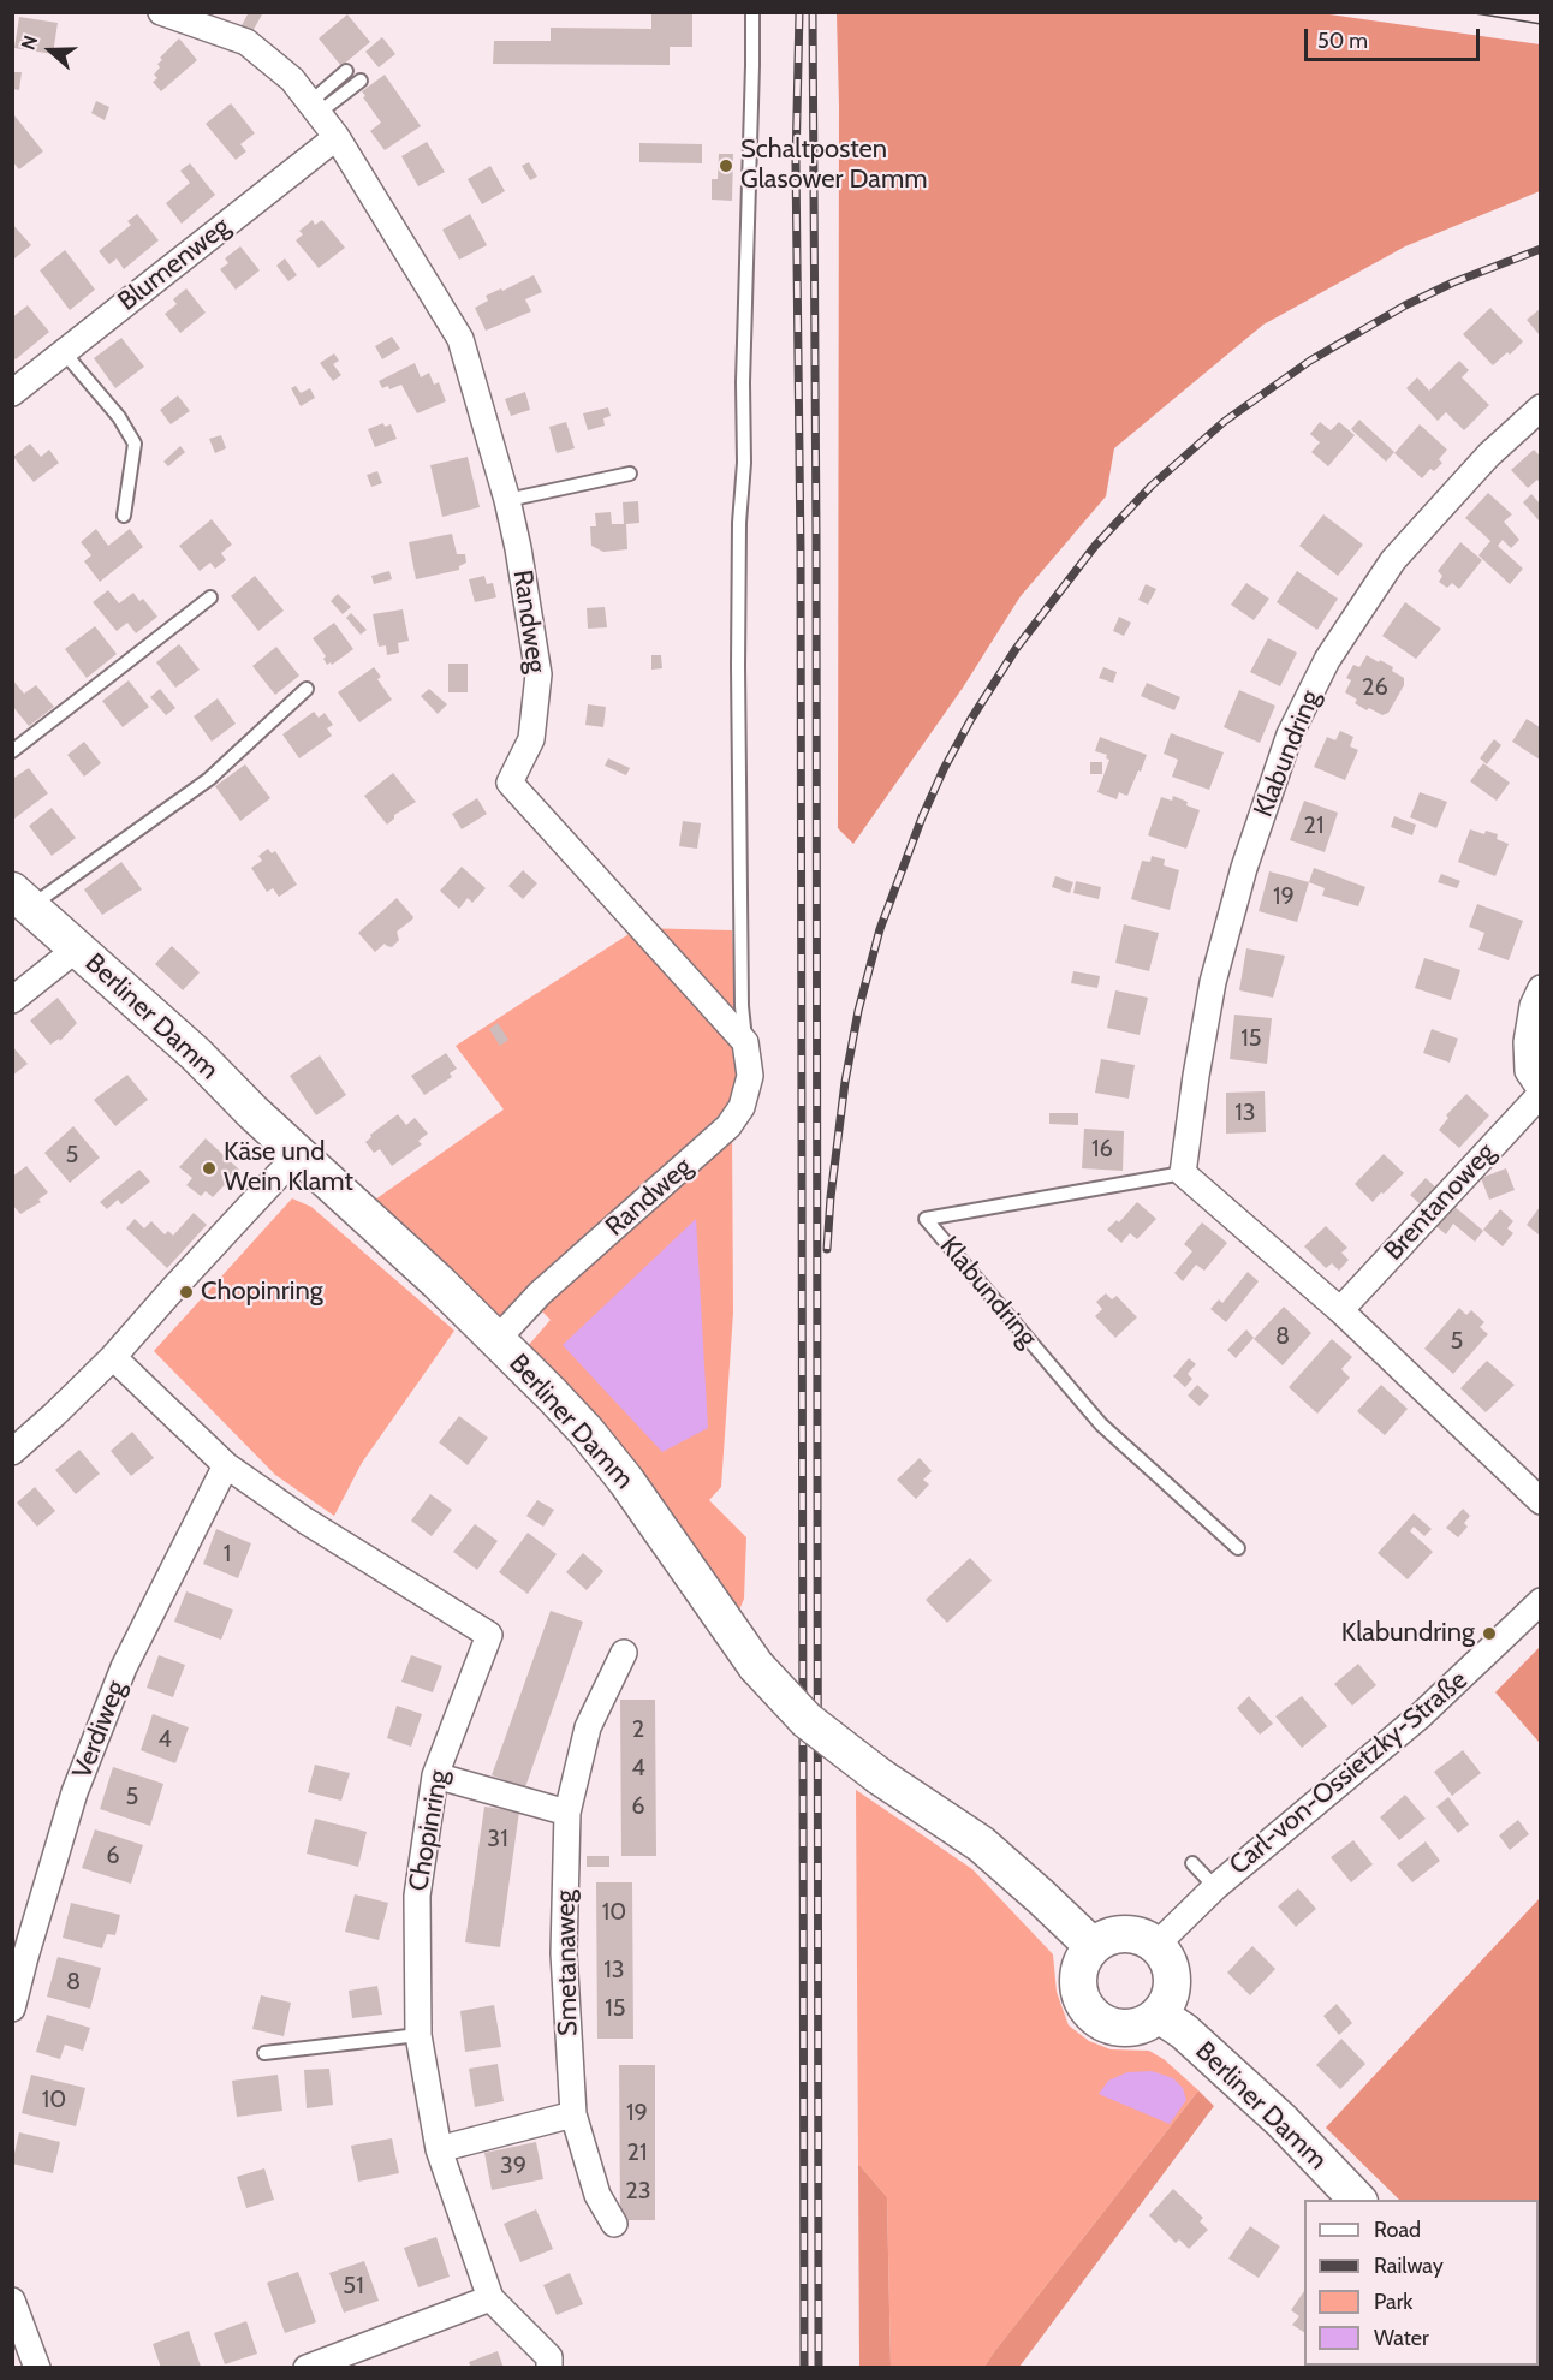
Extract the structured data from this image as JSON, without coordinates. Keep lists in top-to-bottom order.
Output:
{
  "streets": {
    "main road": ["Berliner Damm"],
    "street": [
      "Blumenweg",
      "Randweg",
      "Klabundring",
      "Brentanoweg",
      "Verdiweg",
      "Carl-von-Ossietzky-Straße",
      "Chopinring",
      "Smetanaweg"
    ]
  },
  "crossings": [
    ["Blumenweg", "Randweg"],
    ["Randweg", "Berliner Damm"],
    ["Berliner Damm", "Carl-von-Ossietzky-Straße"],
    ["Verdiweg", "Chopinring"]
  ],
  "places": [
    "Schaltposten Glasower Damm",
    "Käse und Wein Klamt",
    "Chopinring",
    "Klabundring"
  ],
  "house_numbers": [
    "26",
    "21",
    "19",
    "15",
    "13",
    "16",
    "5",
    "8",
    "5",
    "1",
    "2",
    "4",
    "4",
    "5",
    "6",
    "31",
    "6",
    "10",
    "13",
    "8",
    "15",
    "10",
    "19",
    "21",
    "39",
    "23",
    "51"
  ],
  "legend": [
    "Road",
    "Railway",
    "Park",
    "Water"
  ],
  "scale_bar": "50 m",
  "north": "left"
}
